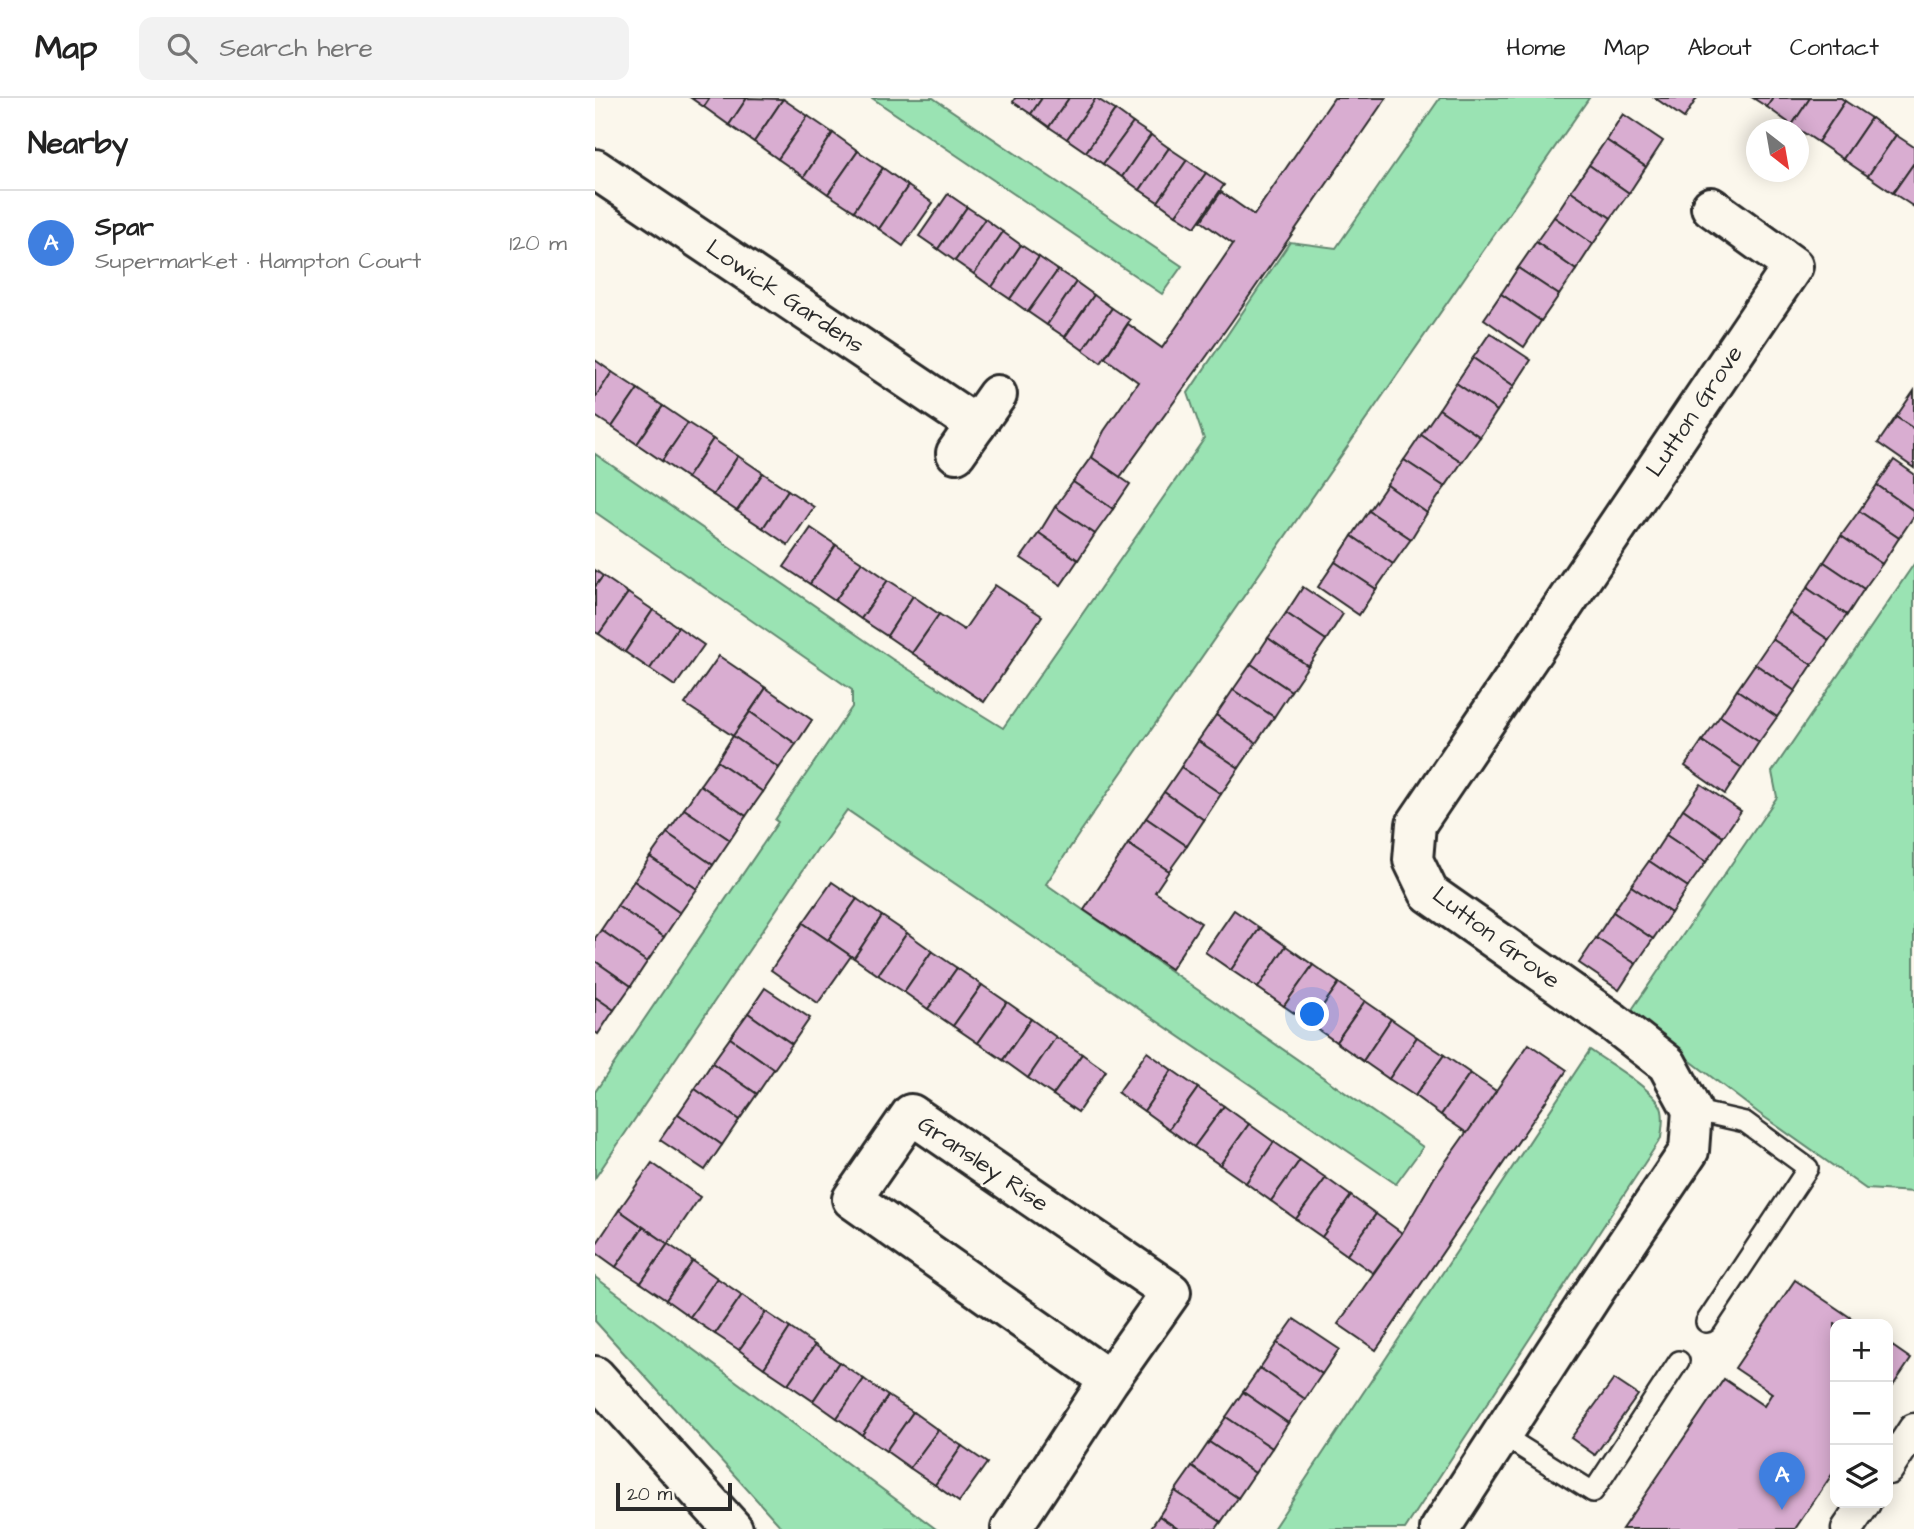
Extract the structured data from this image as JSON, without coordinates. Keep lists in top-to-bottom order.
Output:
{
  "streets": {
    "street": ["Lowick Gardens", "Lutton Grove", "Gransley Rise"]
  },
  "scale_bar": "20 m",
  "north": "bottom right",
  "page": {
    "header": "Map",
    "search": "Search here",
    "nav": [
      "Home",
      "Map",
      "About",
      "Contact"
    ],
    "heading": "Nearby",
    "list": [
      {
        "mark": "A",
        "name": "Spar",
        "note": "Supermarket · Hampton Court",
        "value": "120 m"
      }
    ],
    "map_buttons": ["+", "−"],
    "pins": "A",
    "scale": "20 m"
  }
}
